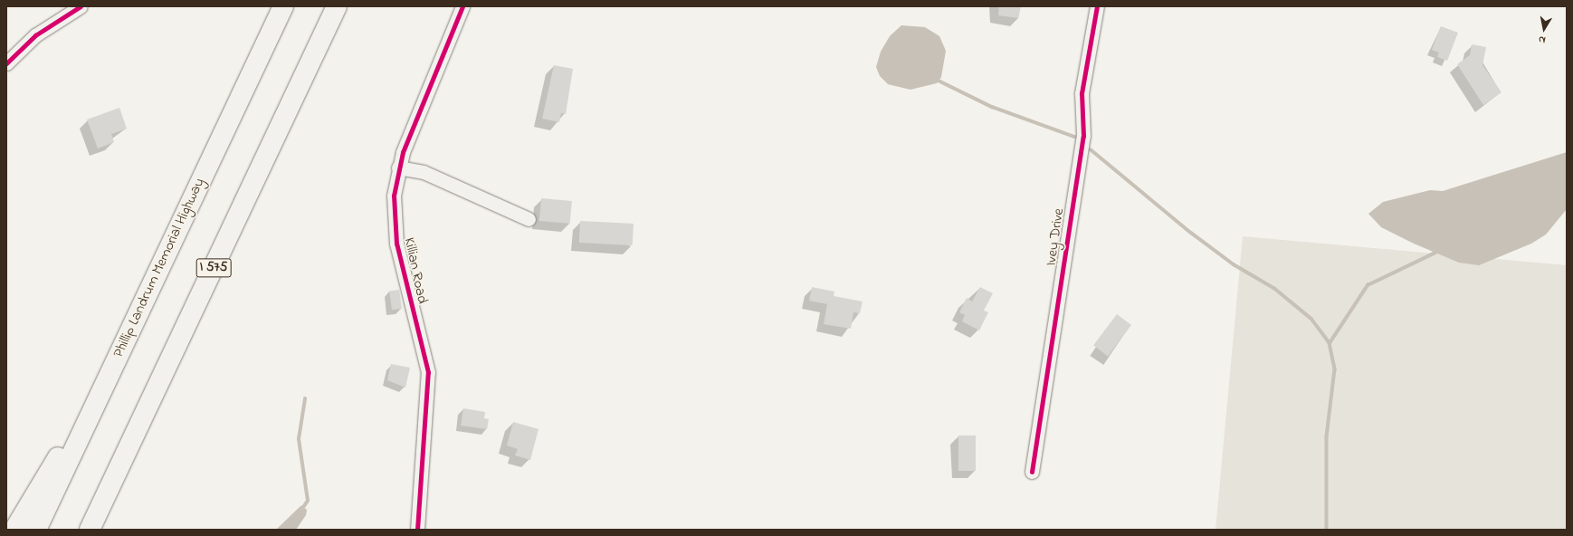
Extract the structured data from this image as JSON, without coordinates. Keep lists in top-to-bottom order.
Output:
{
  "streets": {
    "highway": ["Phillip Landrum Memorial Highway", "I 575"],
    "street": ["Ivey Drive", "Killian Road"]
  },
  "north": "bottom"
}
